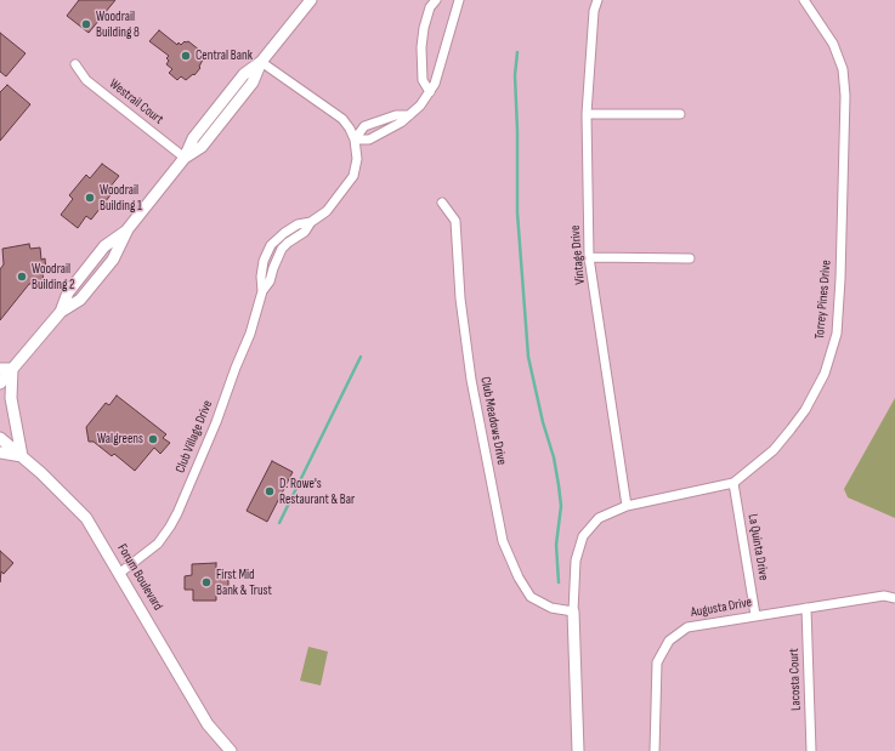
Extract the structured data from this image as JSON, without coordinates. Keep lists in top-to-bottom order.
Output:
{
  "streets": {
    "main road": ["Forum Boulevard"],
    "street": [
      "Westrail Court",
      "Vintage Drive",
      "Torrey Pines Drive",
      "Club Meadows Drive",
      "Club Village Drive",
      "La Quinta Drive",
      "Augusta Drive",
      "Lacosta Court"
    ]
  },
  "crossings": [
    ["Vintage Drive", "Torrey Pines Drive"],
    ["Torrey Pines Drive", "Club Meadows Drive"],
    ["Torrey Pines Drive", "La Quinta Drive"],
    ["Club Village Drive", "Forum Boulevard"],
    ["La Quinta Drive", "Augusta Drive"],
    ["Augusta Drive", "Lacosta Court"]
  ],
  "places": [
    "Woodrail Building 8",
    "Central Bank",
    "Woodrail Building 1",
    "Woodrail Building 2",
    "Walgreens",
    "D. Rowe's Restaurant & Bar",
    "First Mid Bank & Trust"
  ]
}
